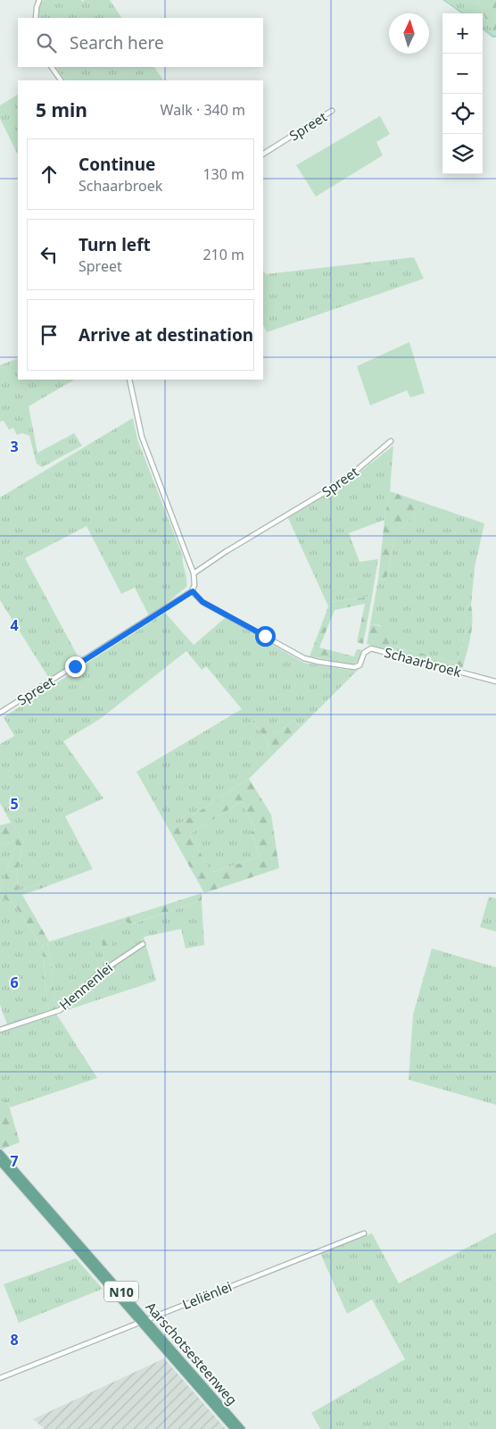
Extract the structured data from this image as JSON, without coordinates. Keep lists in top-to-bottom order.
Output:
{
  "streets": {
    "main road": ["N10", "Aarschotsesteenweg"],
    "street": [
      "Spreet",
      "Schaarbroek",
      "Hennenlei",
      "Leliënlei"
    ]
  },
  "crossings": [
    ["Spreet", "Schaarbroek"],
    ["Leliënlei", "Aarschotsesteenweg"]
  ],
  "north": "top",
  "page": {
    "map_buttons": ["+", "−"],
    "search": "Search here",
    "heading": ["5 min", "Walk · 340 m"],
    "list": [
      ["Continue", "Schaarbroek", "130 m"],
      ["Turn left", "Spreet", "210 m"],
      "Arrive at destination"
    ]
  },
  "grid": {
    "rows": [
      "3",
      "4",
      "5",
      "6",
      "7",
      "8"
    ]
  }
}
